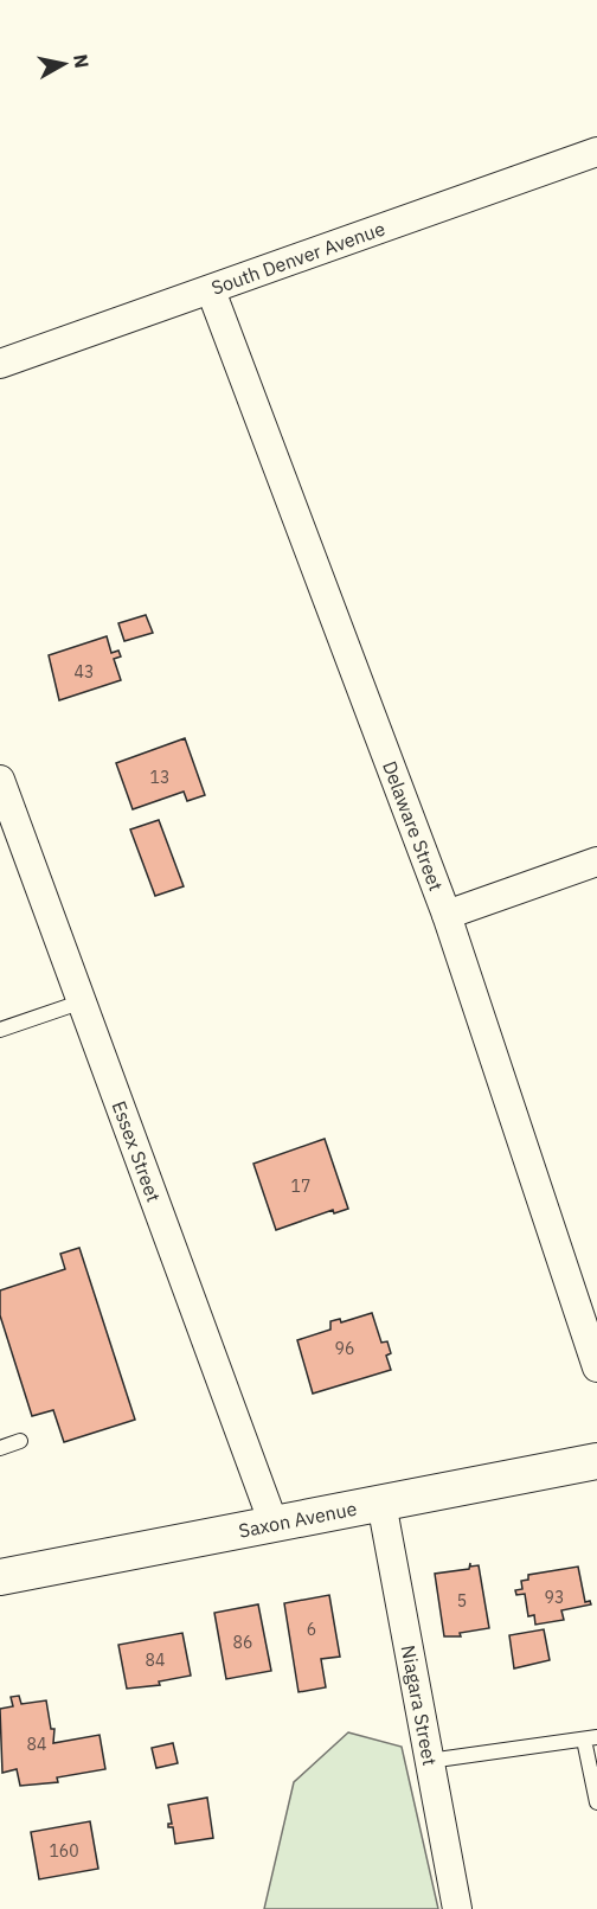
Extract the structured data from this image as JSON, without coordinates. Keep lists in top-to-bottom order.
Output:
{
  "streets": {
    "street": [
      "South Denver Avenue",
      "Delaware Street",
      "Essex Street",
      "Saxon Avenue",
      "Niagara Street"
    ]
  },
  "crossings": [
    ["South Denver Avenue", "Delaware Street"],
    ["Essex Street", "Saxon Avenue"],
    ["Saxon Avenue", "Niagara Street"]
  ],
  "house_numbers": [
    "43",
    "13",
    "17",
    "96",
    "93",
    "5",
    "6",
    "86",
    "84",
    "84",
    "160"
  ],
  "north": "right"
}
